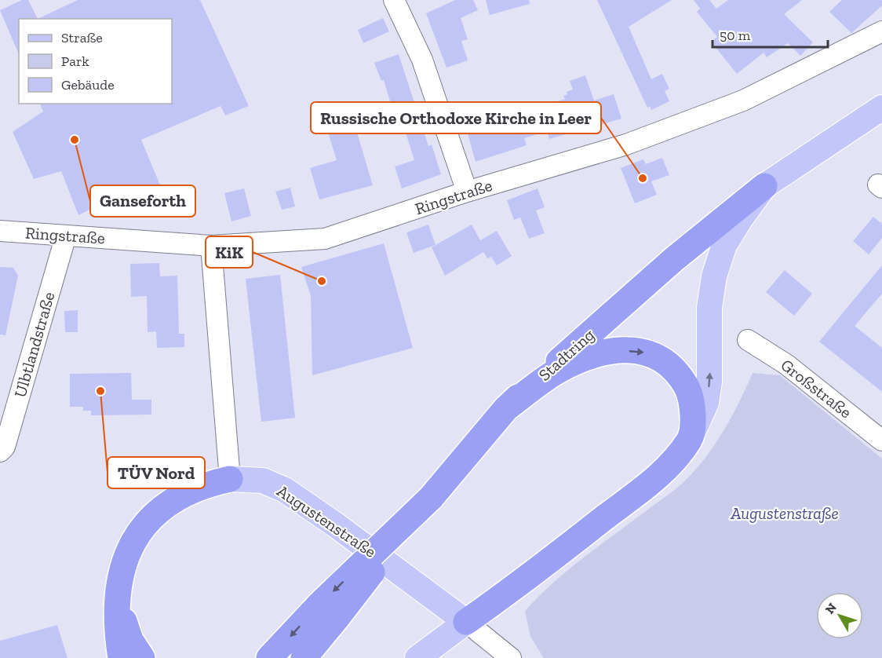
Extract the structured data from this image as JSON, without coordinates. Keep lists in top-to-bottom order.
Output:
{
  "streets": {
    "highway": ["Stadtring"],
    "main road": ["Augustenstraße"],
    "street": ["Ringstraße", "Ulbtlandstraße", "Großstraße"]
  },
  "crossings": [
    ["Ringstraße", "Ulbtlandstraße"]
  ],
  "parks": ["Augustenstraße"],
  "places": [
    "Ganseforth",
    "Russische Orthodoxe Kirche in Leer",
    "KiK",
    "TÜV Nord"
  ],
  "legend": ["Straße", "Park", "Gebäude"],
  "scale_bar": "50 m",
  "north": "top left"
}
